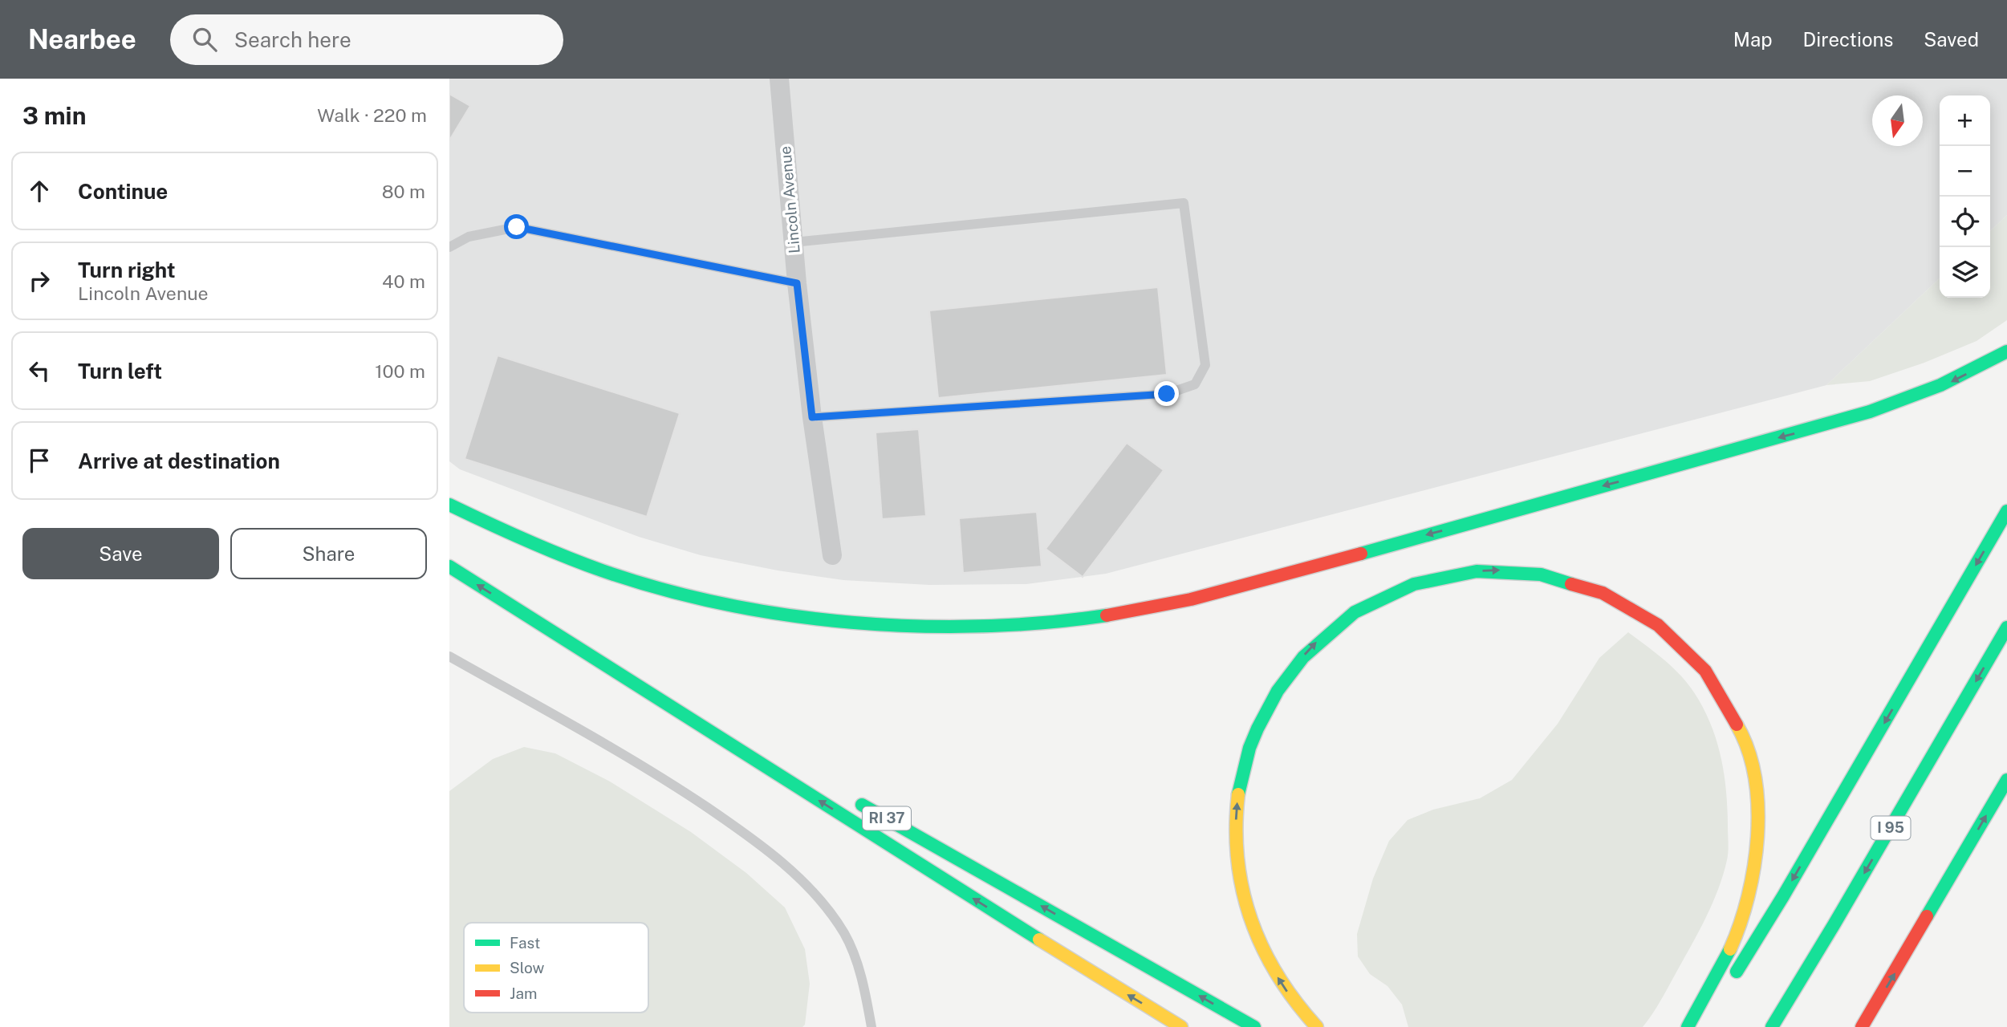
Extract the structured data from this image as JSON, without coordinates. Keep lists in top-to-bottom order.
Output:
{
  "streets": {
    "highway": ["RI 37", "I 95"],
    "street": ["Lincoln Avenue"]
  },
  "legend": ["Fast", "Slow", "Jam"],
  "north": "bottom",
  "page": {
    "header": "Nearbee",
    "search": "Search here",
    "nav": ["Map", "Directions", "Saved"],
    "heading": ["3 min", "Walk · 220 m"],
    "map_buttons": ["+", "−"],
    "list": [
      ["Continue", "80 m"],
      ["Turn right", "Lincoln Avenue", "40 m"],
      ["Turn left", "100 m"],
      "Arrive at destination"
    ],
    "buttons": ["Save", "Share"]
  }
}
